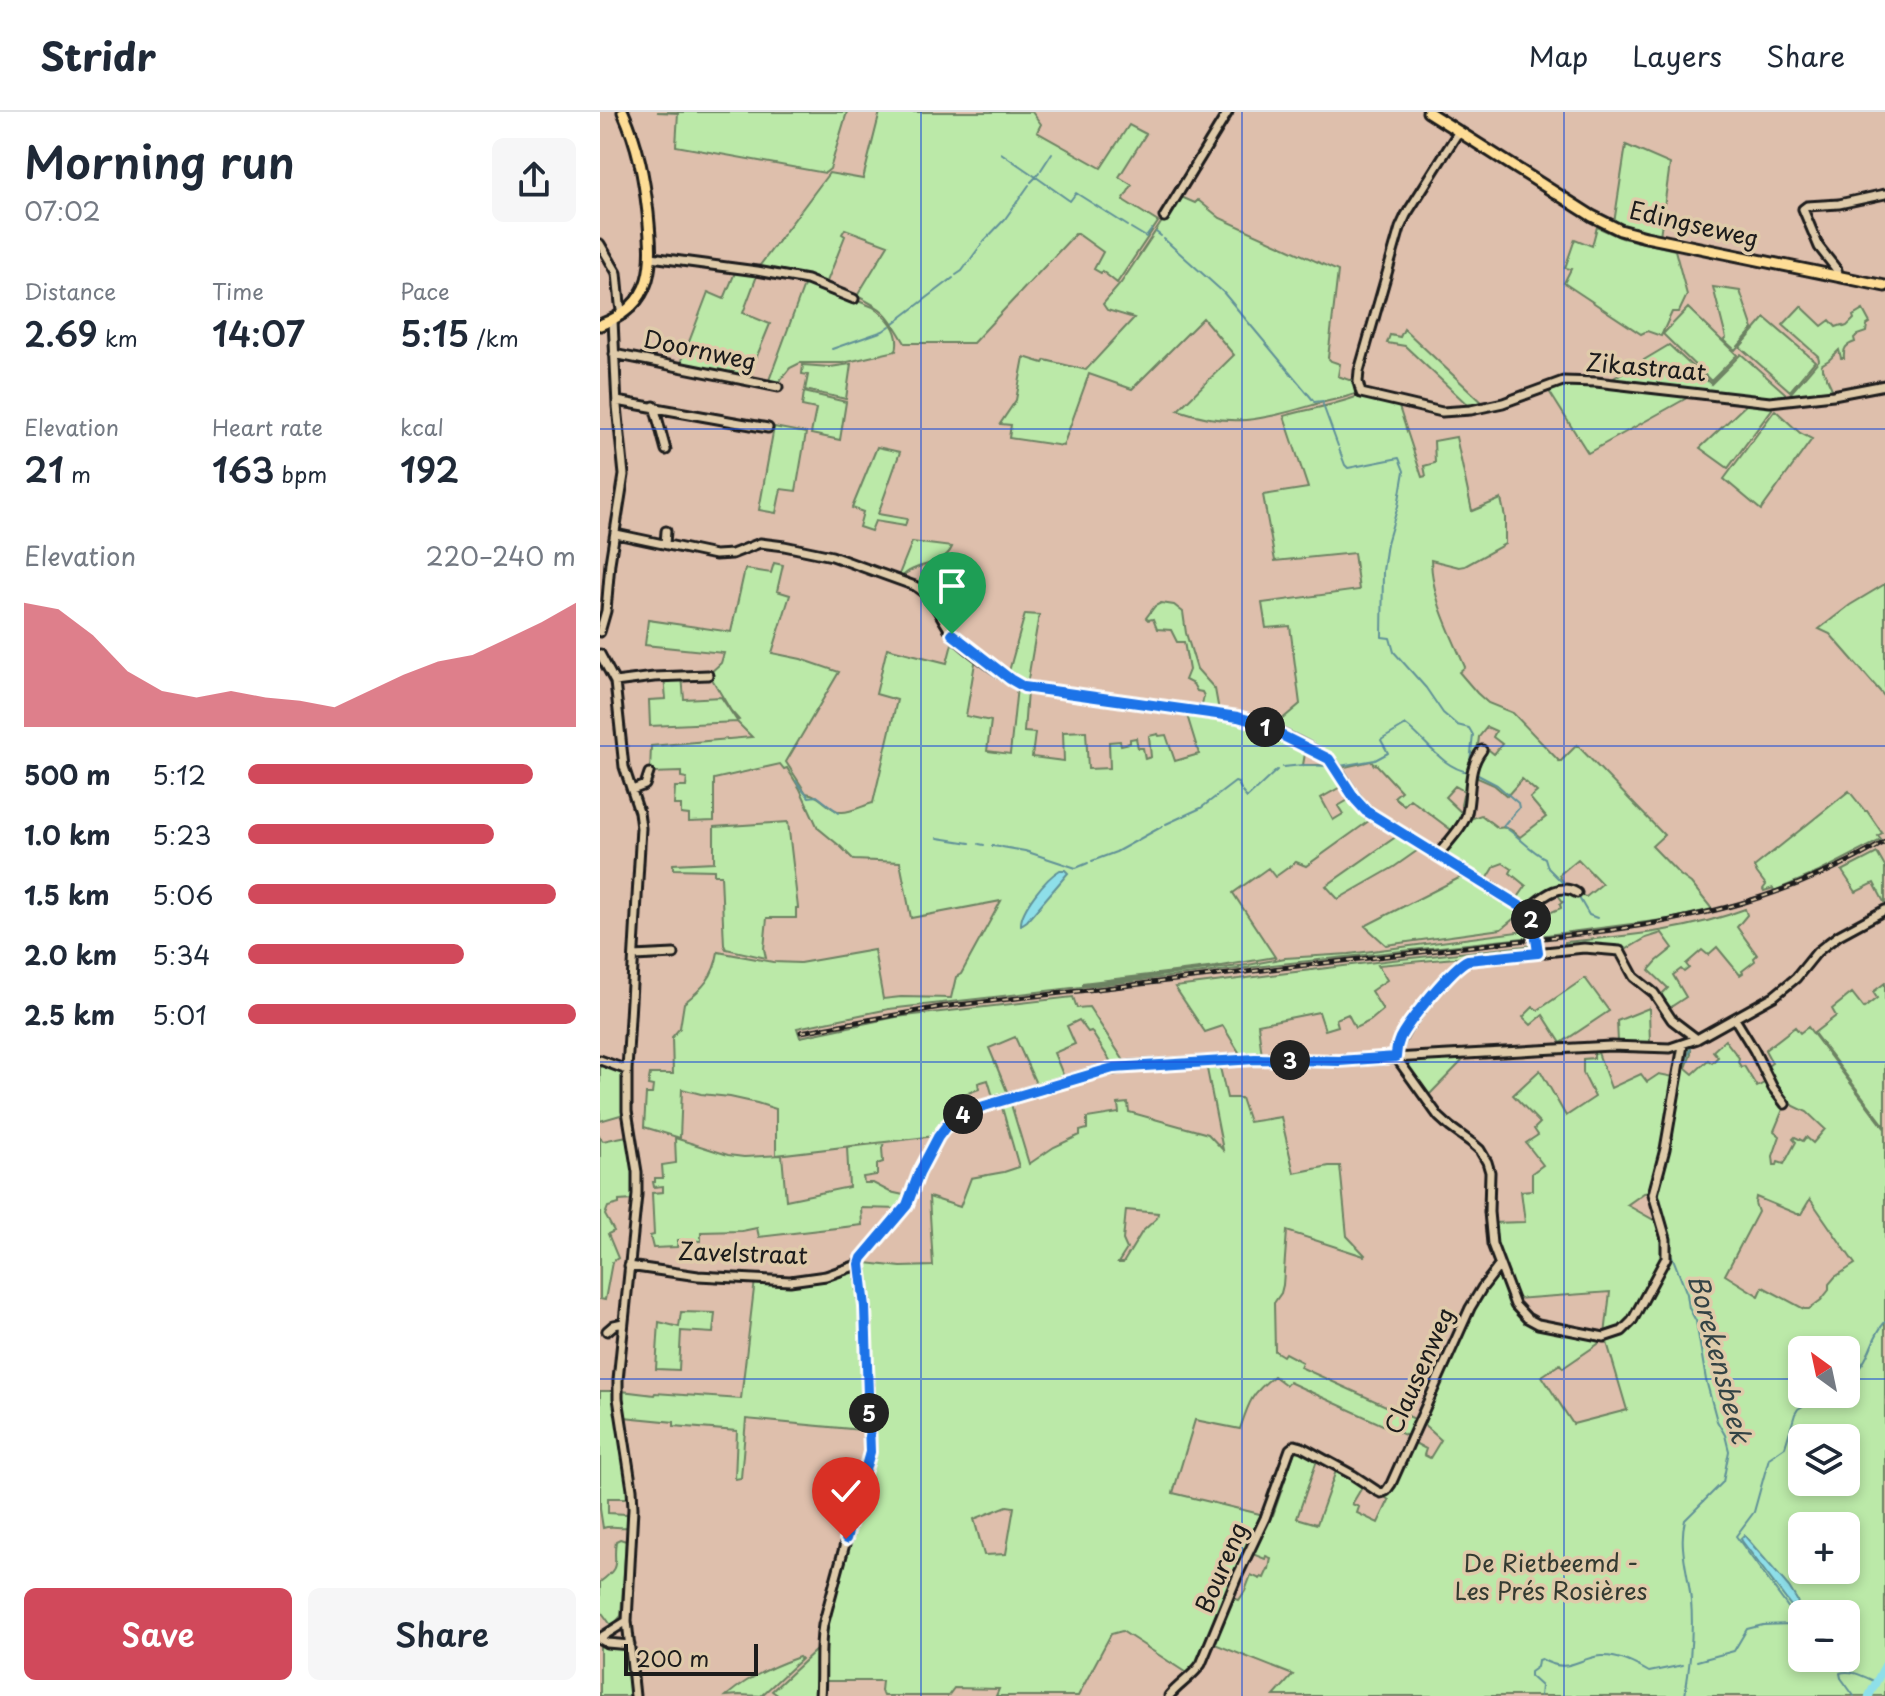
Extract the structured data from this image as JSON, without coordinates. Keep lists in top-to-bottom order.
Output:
{
  "streets": {
    "main road": ["Edingseweg"],
    "street": [
      "Doornweg",
      "Zikastraat",
      "Zavelstraat",
      "Clausenweg",
      "Boureng"
    ]
  },
  "crossings": [
    ["Edingseweg", "Zikastraat"],
    ["Clausenweg", "Boureng"]
  ],
  "water": ["Borekensbeek"],
  "parks": ["De Rietbeemd - Les Prés Rosières"],
  "scale_bar": "200 m",
  "north": "top left",
  "page": {
    "header": "Stridr",
    "nav": ["Map", "Layers", "Share"],
    "heading": ["Morning run", "07:02"],
    "stats": [
      ["Distance", "2.69 km"],
      ["Time", "14:07"],
      ["Pace", "5:15 /km"],
      ["Elevation", "21 m"],
      ["Heart rate", "163 bpm"],
      ["kcal", "192"]
    ],
    "chart": ["Elevation", "220–240 m"],
    "pins": [
      "1",
      "2",
      "3",
      "4",
      "5"
    ],
    "list": [
      {
        "name": "500 m",
        "note": "5:12"
      },
      {
        "name": "1.0 km",
        "note": "5:23"
      },
      {
        "name": "1.5 km",
        "note": "5:06"
      },
      {
        "name": "2.0 km",
        "note": "5:34"
      },
      {
        "name": "2.5 km",
        "note": "5:01"
      }
    ],
    "map_buttons": ["+", "−"],
    "buttons": ["Save", "Share"],
    "scale": "200 m"
  }
}
